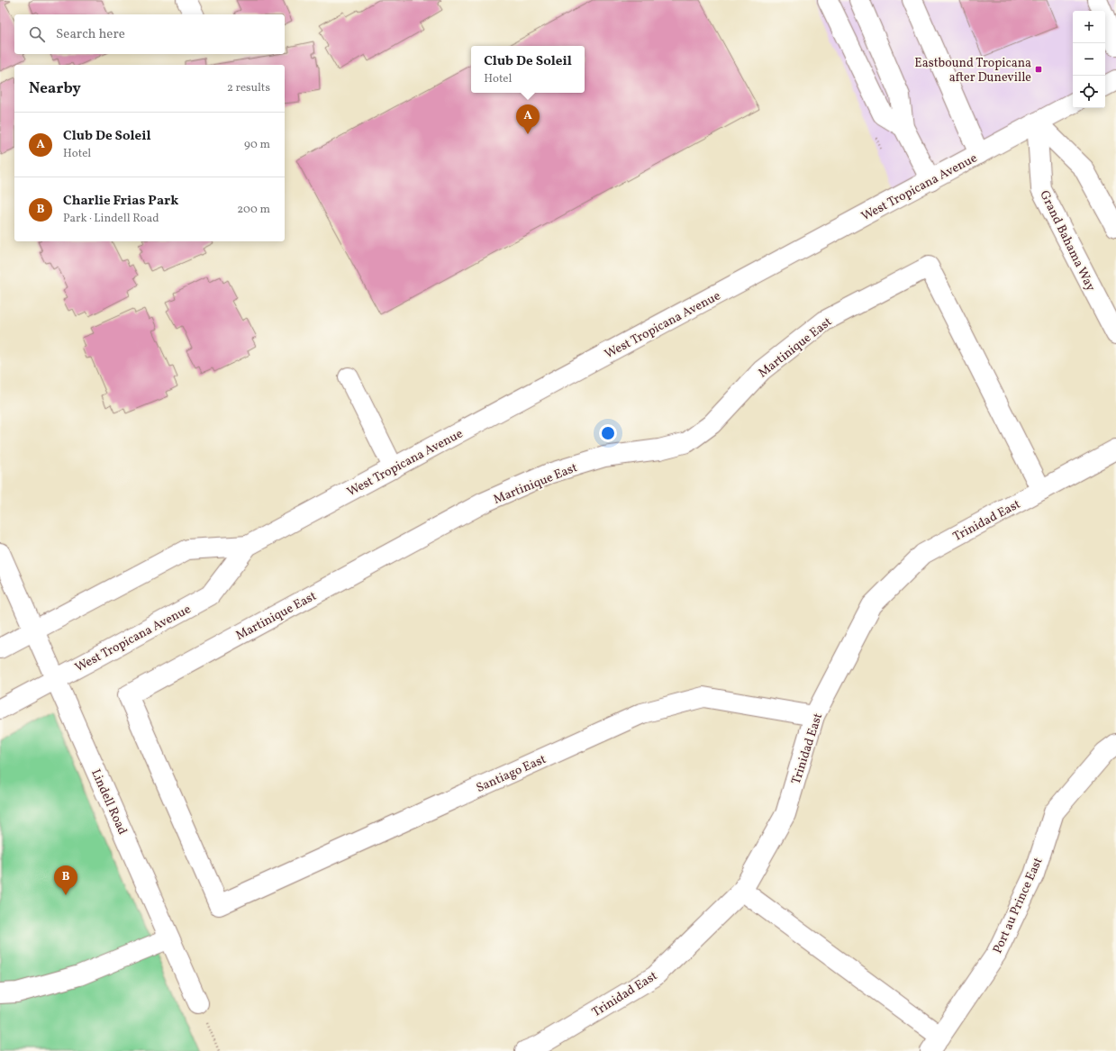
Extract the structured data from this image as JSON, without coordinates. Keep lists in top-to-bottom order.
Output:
{
  "streets": {
    "street": [
      "West Tropicana Avenue",
      "Grand Bahama Way",
      "Martinique East",
      "Trinidad East",
      "Santiago East",
      "Lindell Road",
      "Port au Prince East"
    ]
  },
  "crossings": [
    ["West Tropicana Avenue", "Grand Bahama Way"],
    ["West Tropicana Avenue", "Lindell Road"],
    ["Martinique East", "Trinidad East"],
    ["Martinique East", "Santiago East"],
    ["Trinidad East", "Santiago East"]
  ],
  "places": {
    "transit": ["Eastbound Tropicana after Duneville"]
  },
  "page": {
    "map_buttons": ["+", "−"],
    "search": "Search here",
    "popup": ["Club De Soleil", "Hotel"],
    "heading": ["Nearby", "2 results"],
    "pins": ["A", "B"],
    "list": [
      {
        "mark": "A",
        "name": "Club De Soleil",
        "note": "Hotel",
        "value": "90 m"
      },
      {
        "mark": "B",
        "name": "Charlie Frias Park",
        "note": "Park · Lindell Road",
        "value": "200 m"
      }
    ]
  }
}
